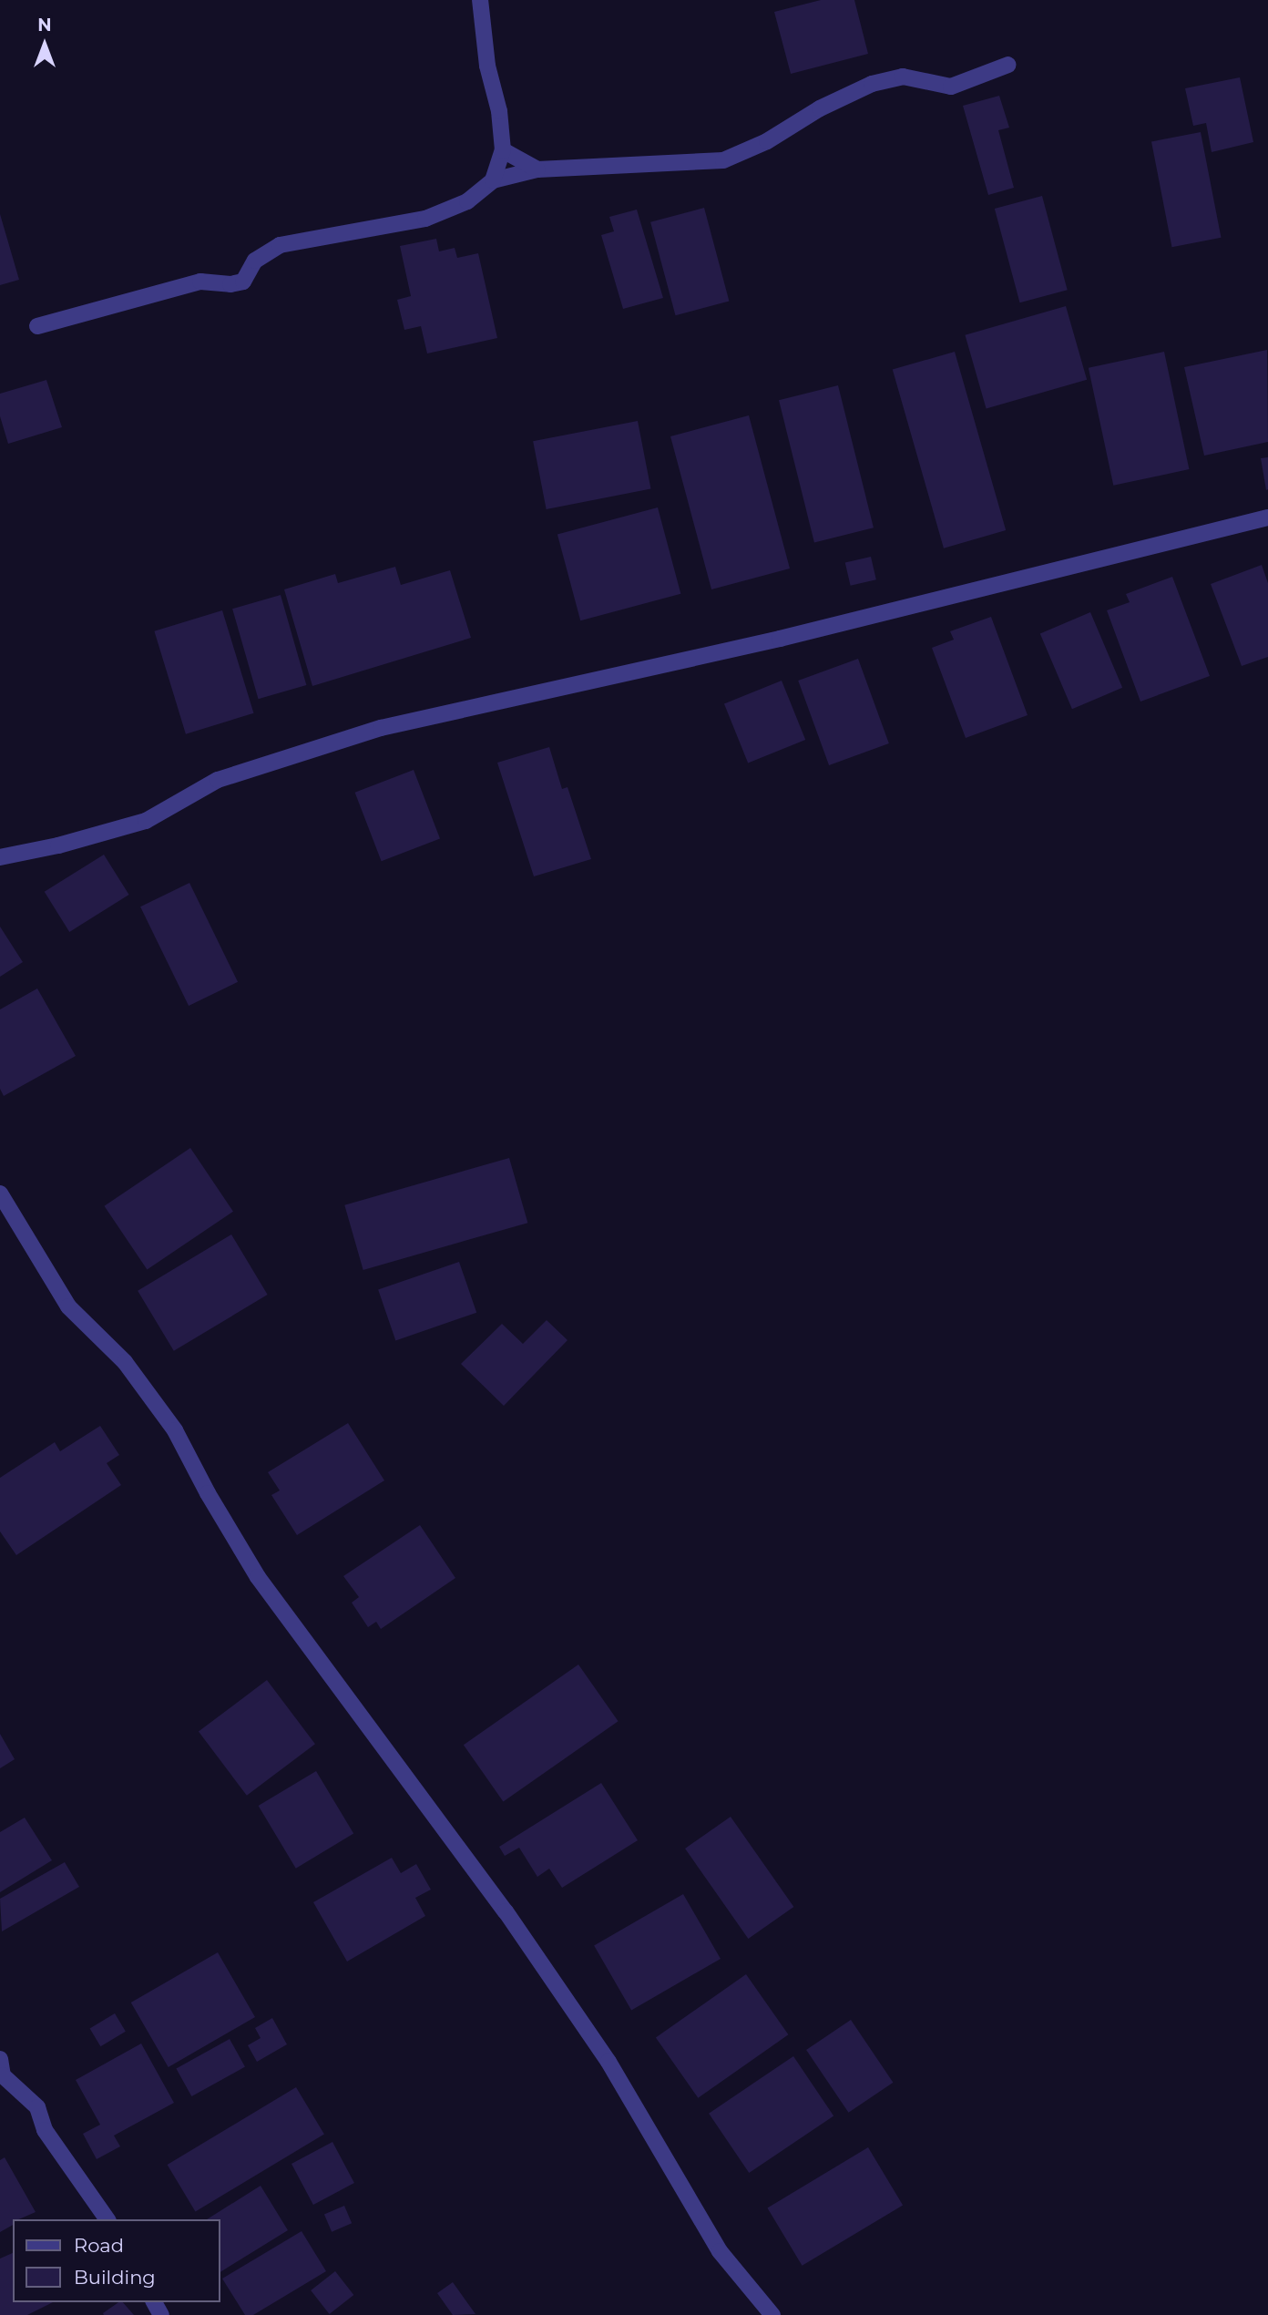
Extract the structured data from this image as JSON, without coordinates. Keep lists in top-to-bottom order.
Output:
{
  "legend": ["Road", "Building"],
  "north": "top"
}
